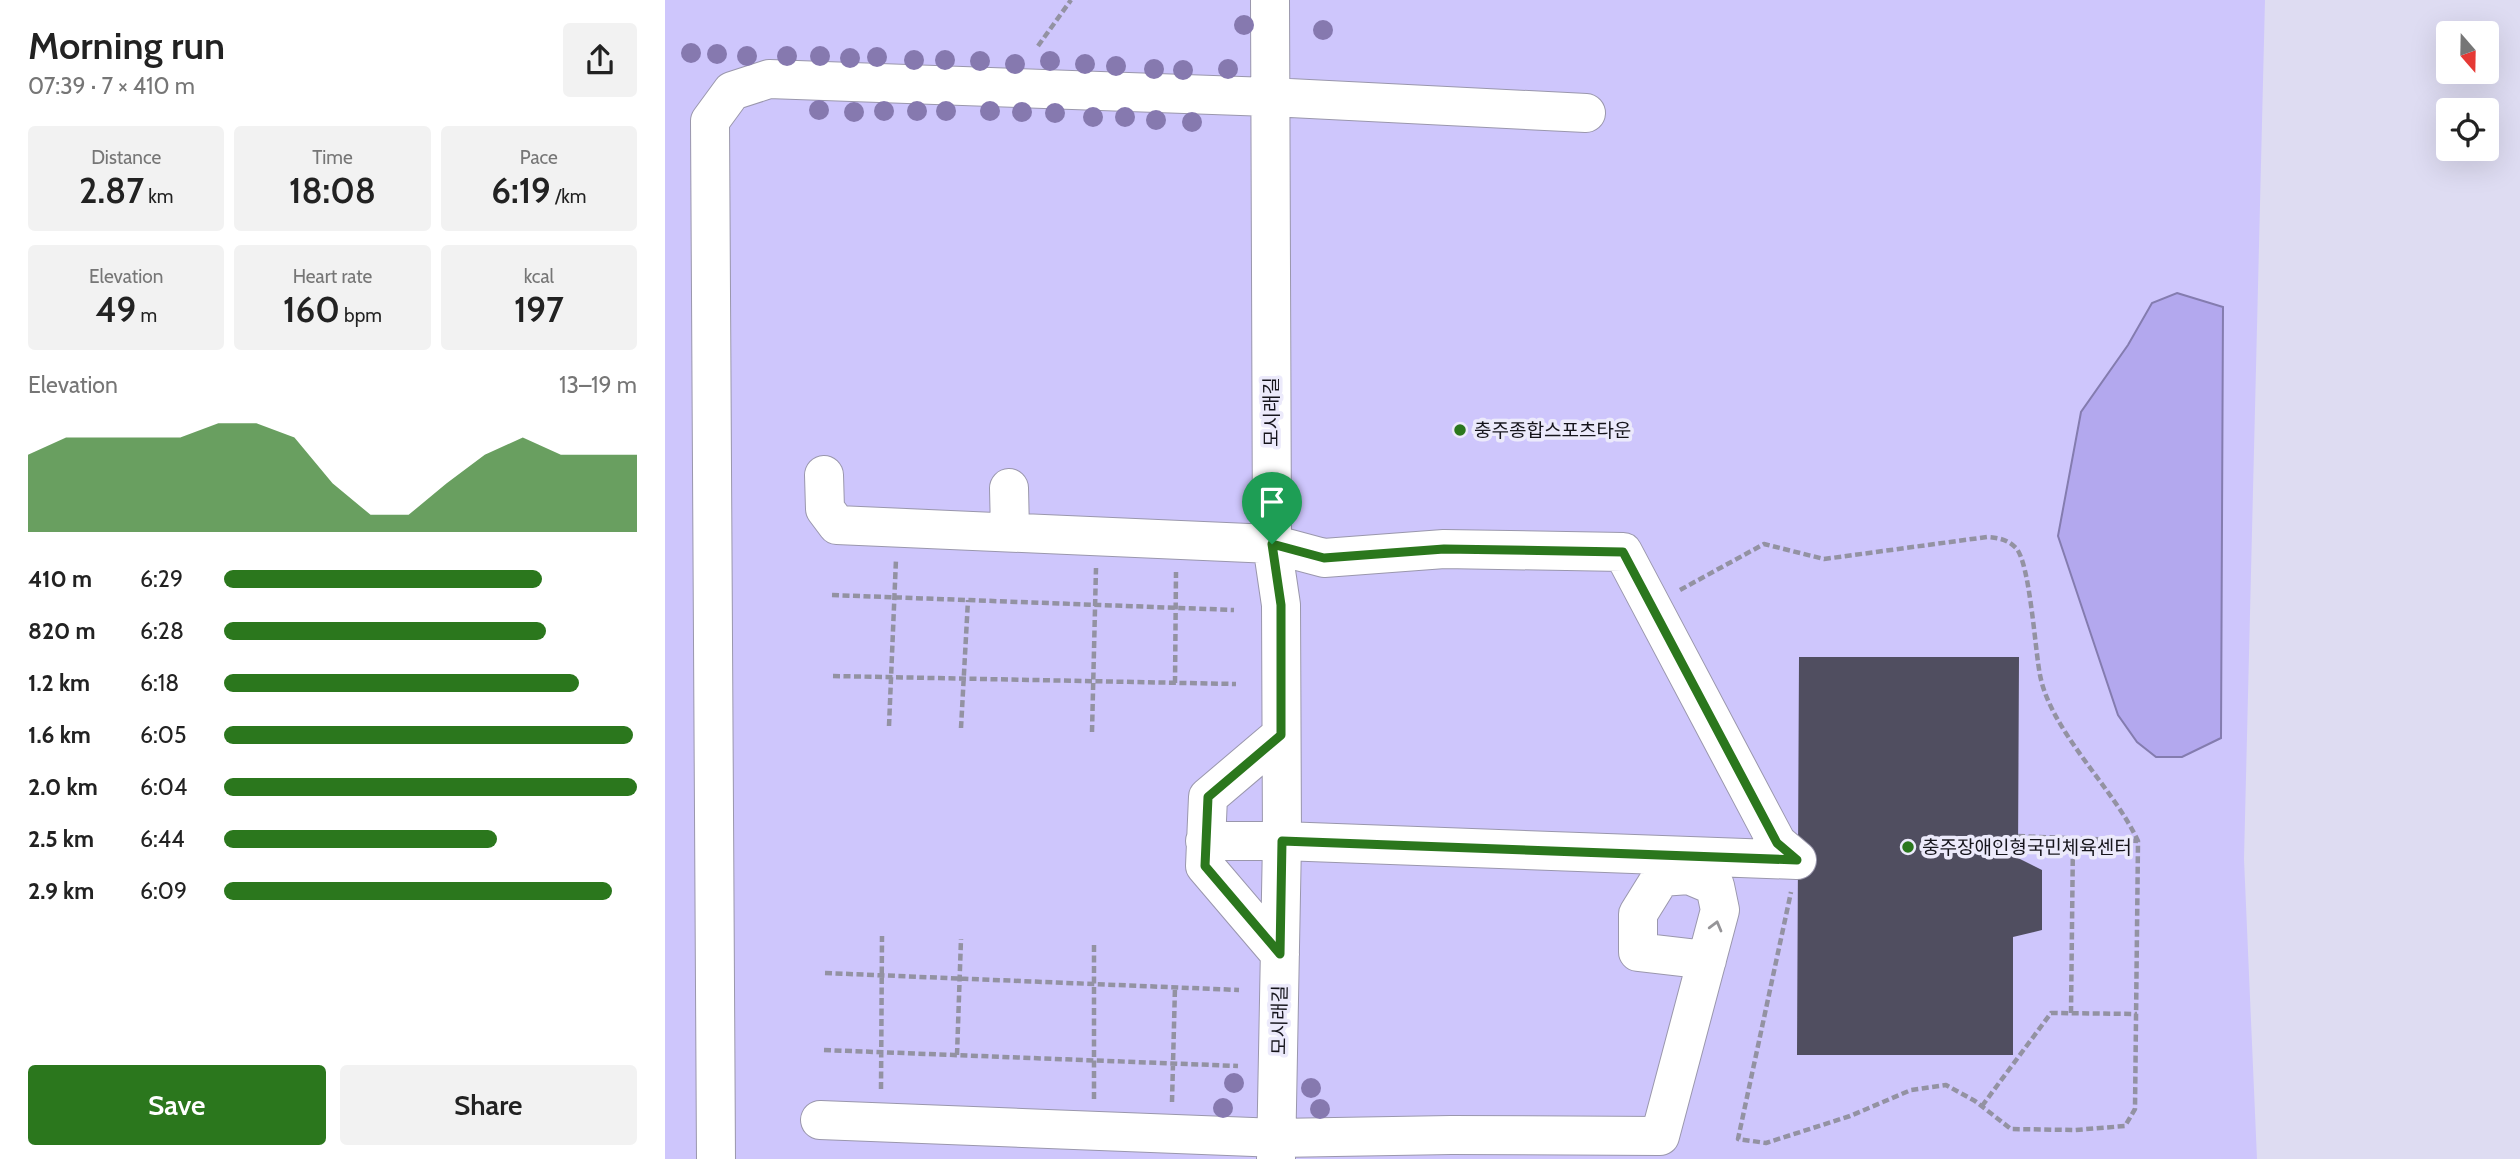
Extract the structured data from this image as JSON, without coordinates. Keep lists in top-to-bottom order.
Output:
{
  "streets": {
    "street": ["모시래길"]
  },
  "places": ["충주종합스포츠타운", "충주장애인형국민체육센터"],
  "north": "bottom",
  "page": {
    "heading": ["Morning run", "07:39 · 7 × 410 m"],
    "stats": [
      ["Distance", "2.87 km"],
      ["Time", "18:08"],
      ["Pace", "6:19 /km"],
      ["Elevation", "49 m"],
      ["Heart rate", "160 bpm"],
      ["kcal", "197"]
    ],
    "chart": ["Elevation", "13–19 m"],
    "list": [
      {
        "name": "410 m",
        "note": "6:29"
      },
      {
        "name": "820 m",
        "note": "6:28"
      },
      {
        "name": "1.2 km",
        "note": "6:18"
      },
      {
        "name": "1.6 km",
        "note": "6:05"
      },
      {
        "name": "2.0 km",
        "note": "6:04"
      },
      {
        "name": "2.5 km",
        "note": "6:44"
      },
      {
        "name": "2.9 km",
        "note": "6:09"
      }
    ],
    "buttons": ["Save", "Share"]
  }
}
